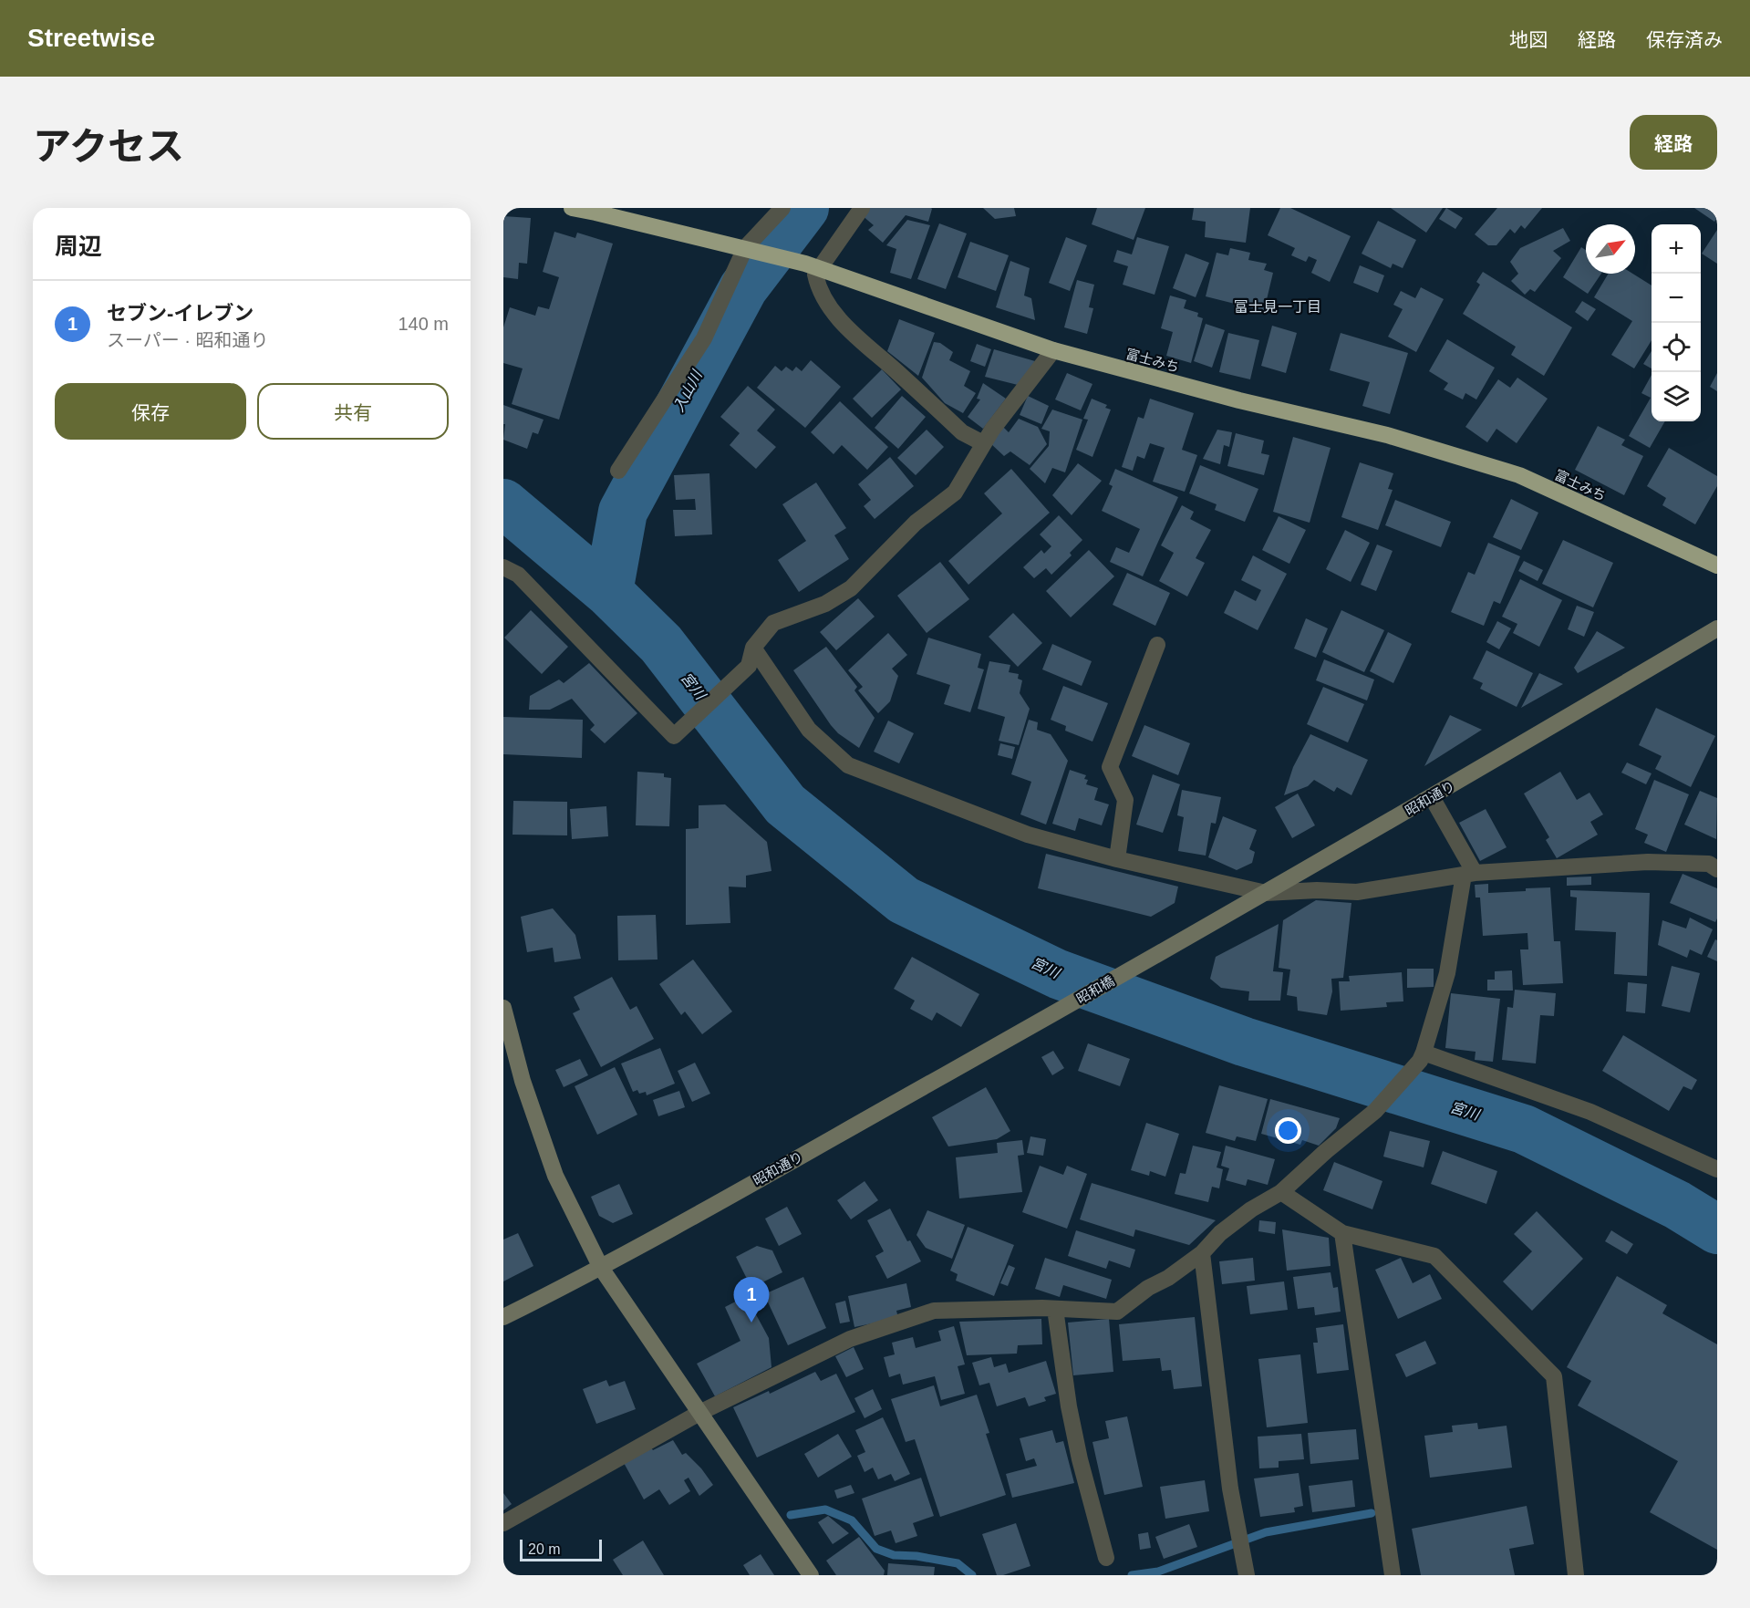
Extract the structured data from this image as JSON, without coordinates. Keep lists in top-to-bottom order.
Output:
{
  "streets": {
    "highway": ["富士みち"],
    "street": ["昭和通り", "昭和橋"]
  },
  "crossings": [
    ["昭和通り", "昭和橋"]
  ],
  "districts": ["富士見一丁目"],
  "water": ["入山川", "宮川"],
  "scale_bar": "20 m",
  "north": "top right",
  "page": {
    "header": "Streetwise",
    "nav": ["地図", "経路", "保存済み"],
    "title": "アクセス",
    "buttons": [
      "経路",
      ["保存", "共有"]
    ],
    "heading": "周辺",
    "map_buttons": ["+", "−"],
    "list": [
      {
        "mark": "1",
        "name": "セブン-イレブン",
        "note": "スーパー · 昭和通り",
        "value": "140 m"
      }
    ],
    "pins": "1",
    "scale": "20 m"
  }
}
